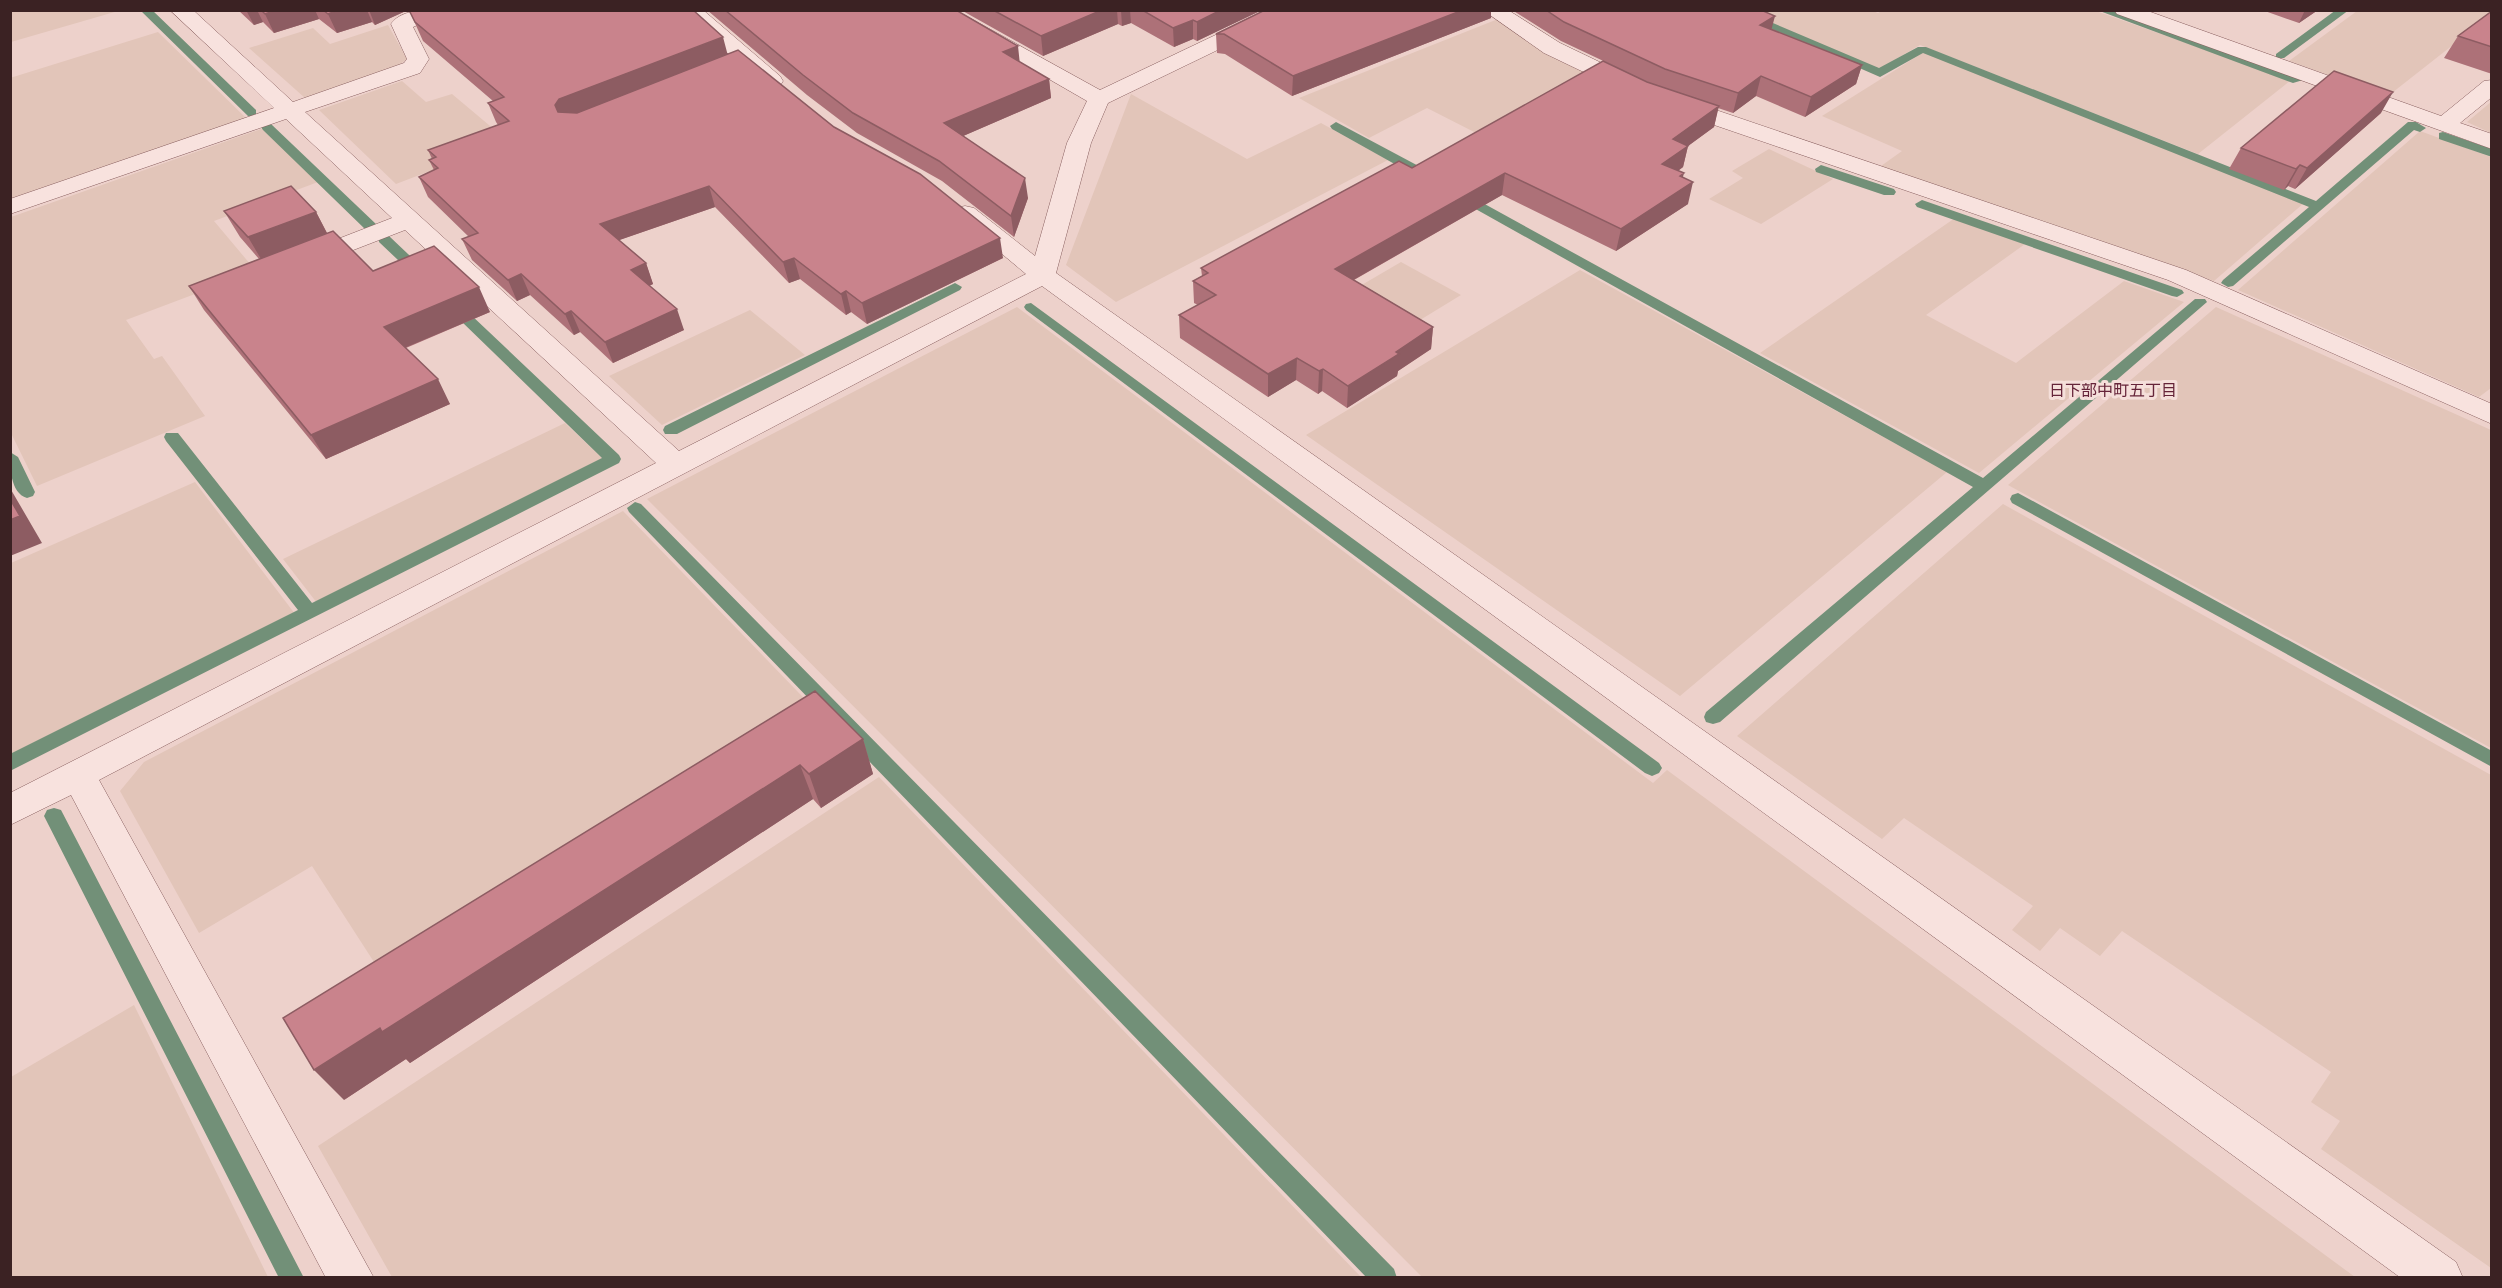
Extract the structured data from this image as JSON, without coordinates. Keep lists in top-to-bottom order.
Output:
{
  "districts": ["日下部中町五丁目"]
}
